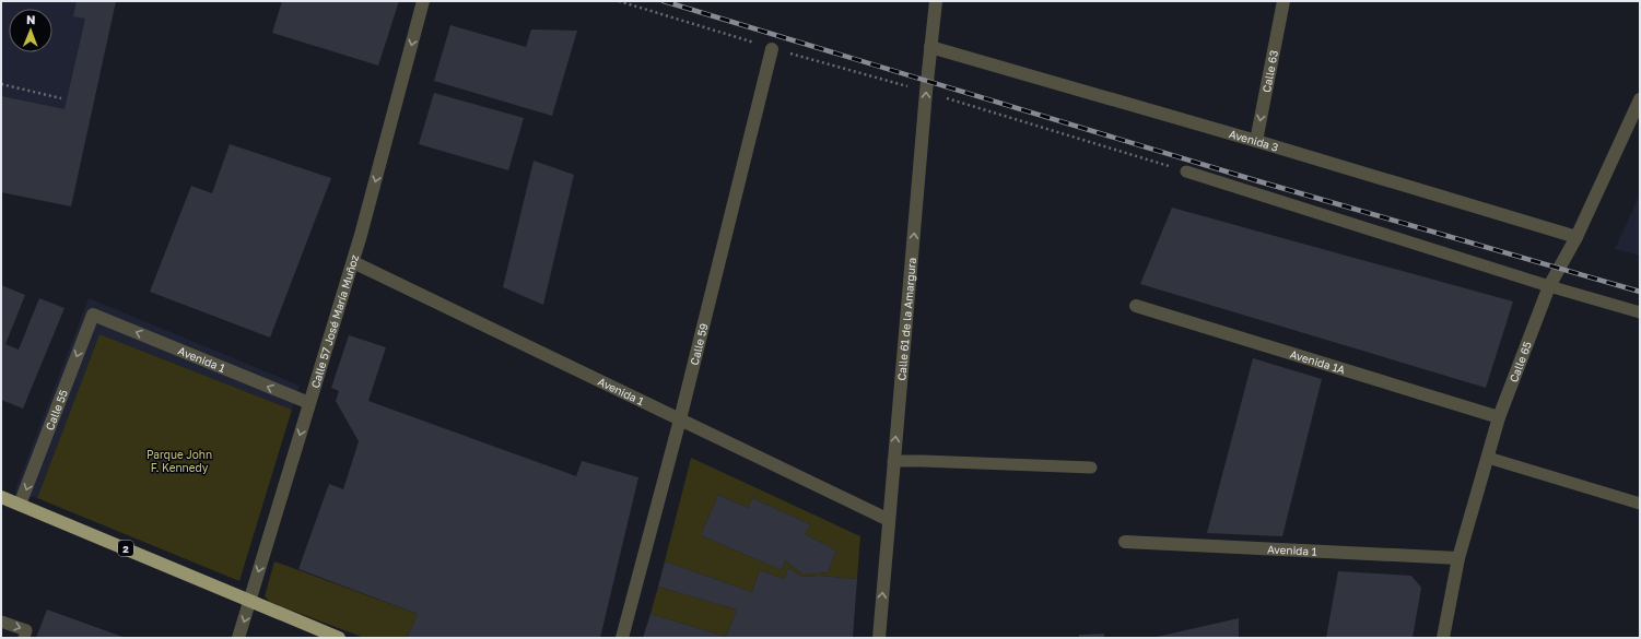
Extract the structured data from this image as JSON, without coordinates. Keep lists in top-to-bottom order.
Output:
{
  "streets": {
    "highway": ["2"],
    "street": [
      "Calle 63",
      "Avenida 3",
      "Calle 61 de la Amargura",
      "Calle 57 José María Muñoz",
      "Calle 59",
      "Avenida 1",
      "Avenida 1A",
      "Calle 65",
      "Calle 55"
    ]
  },
  "crossings": [
    ["Calle 63", "Avenida 3"],
    ["Avenida 3", "Calle 61 de la Amargura"],
    ["Avenida 3", "Calle 65"],
    ["Calle 61 de la Amargura", "Avenida 1"],
    ["Calle 57 José María Muñoz", "Avenida 1"],
    ["Calle 57 José María Muñoz", "2"],
    ["Calle 59", "Avenida 1"],
    ["Avenida 1", "Calle 65"],
    ["Avenida 1", "Calle 55"],
    ["Avenida 1A", "Calle 65"],
    ["Calle 55", "2"]
  ],
  "one_way": [
    "Calle 63",
    "Calle 61 de la Amargura",
    "Calle 57 José María Muñoz",
    "Calle 55"
  ],
  "parks": ["Parque John F. Kennedy"],
  "north": "top"
}
